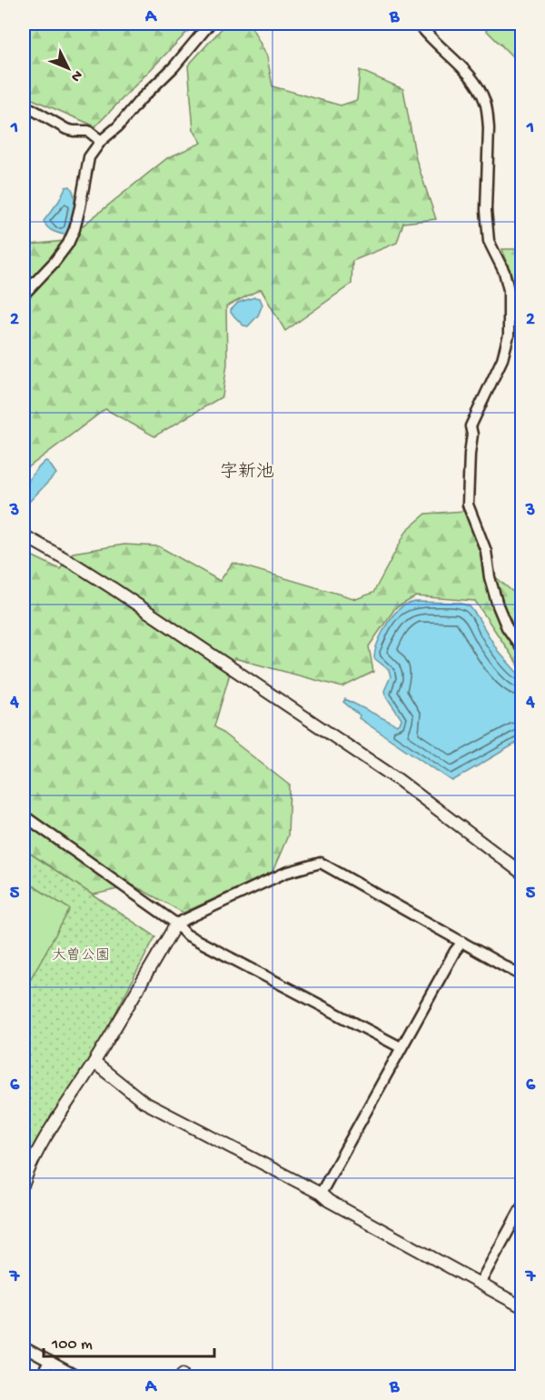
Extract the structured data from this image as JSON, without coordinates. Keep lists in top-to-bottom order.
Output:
{
  "districts": ["字新池"],
  "parks": ["大曽公園"],
  "scale_bar": "100 m",
  "north": "bottom right",
  "grid": {
    "columns": ["A", "B"],
    "rows": [
      "1",
      "2",
      "3",
      "4",
      "5",
      "6",
      "7"
    ]
  }
}
